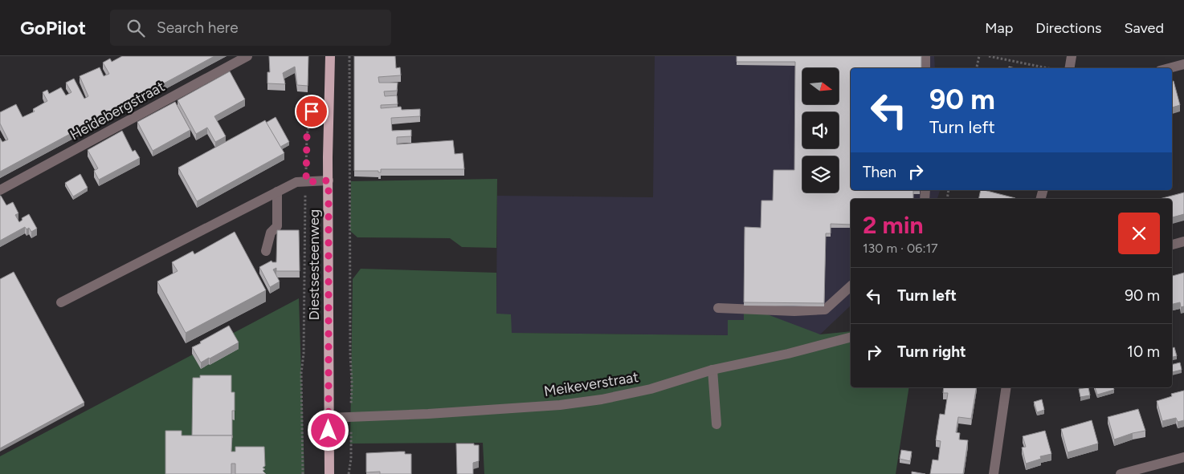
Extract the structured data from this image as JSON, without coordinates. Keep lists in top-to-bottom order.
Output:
{
  "streets": {
    "main road": ["Diestsesteenweg"],
    "street": ["Heidebergstraat", "Meikeverstraat"]
  },
  "crossings": [
    ["Diestsesteenweg", "Meikeverstraat"]
  ],
  "north": "right",
  "page": {
    "header": "GoPilot",
    "search": "Search here",
    "nav": ["Map", "Directions", "Saved"],
    "turn": ["90 m", "Turn left"],
    "then": "Then",
    "heading": ["2 min", "130 m · 06:17"],
    "list": [
      {
        "name": "Turn left",
        "value": "90 m"
      },
      {
        "name": "Turn right",
        "value": "10 m"
      }
    ]
  }
}
